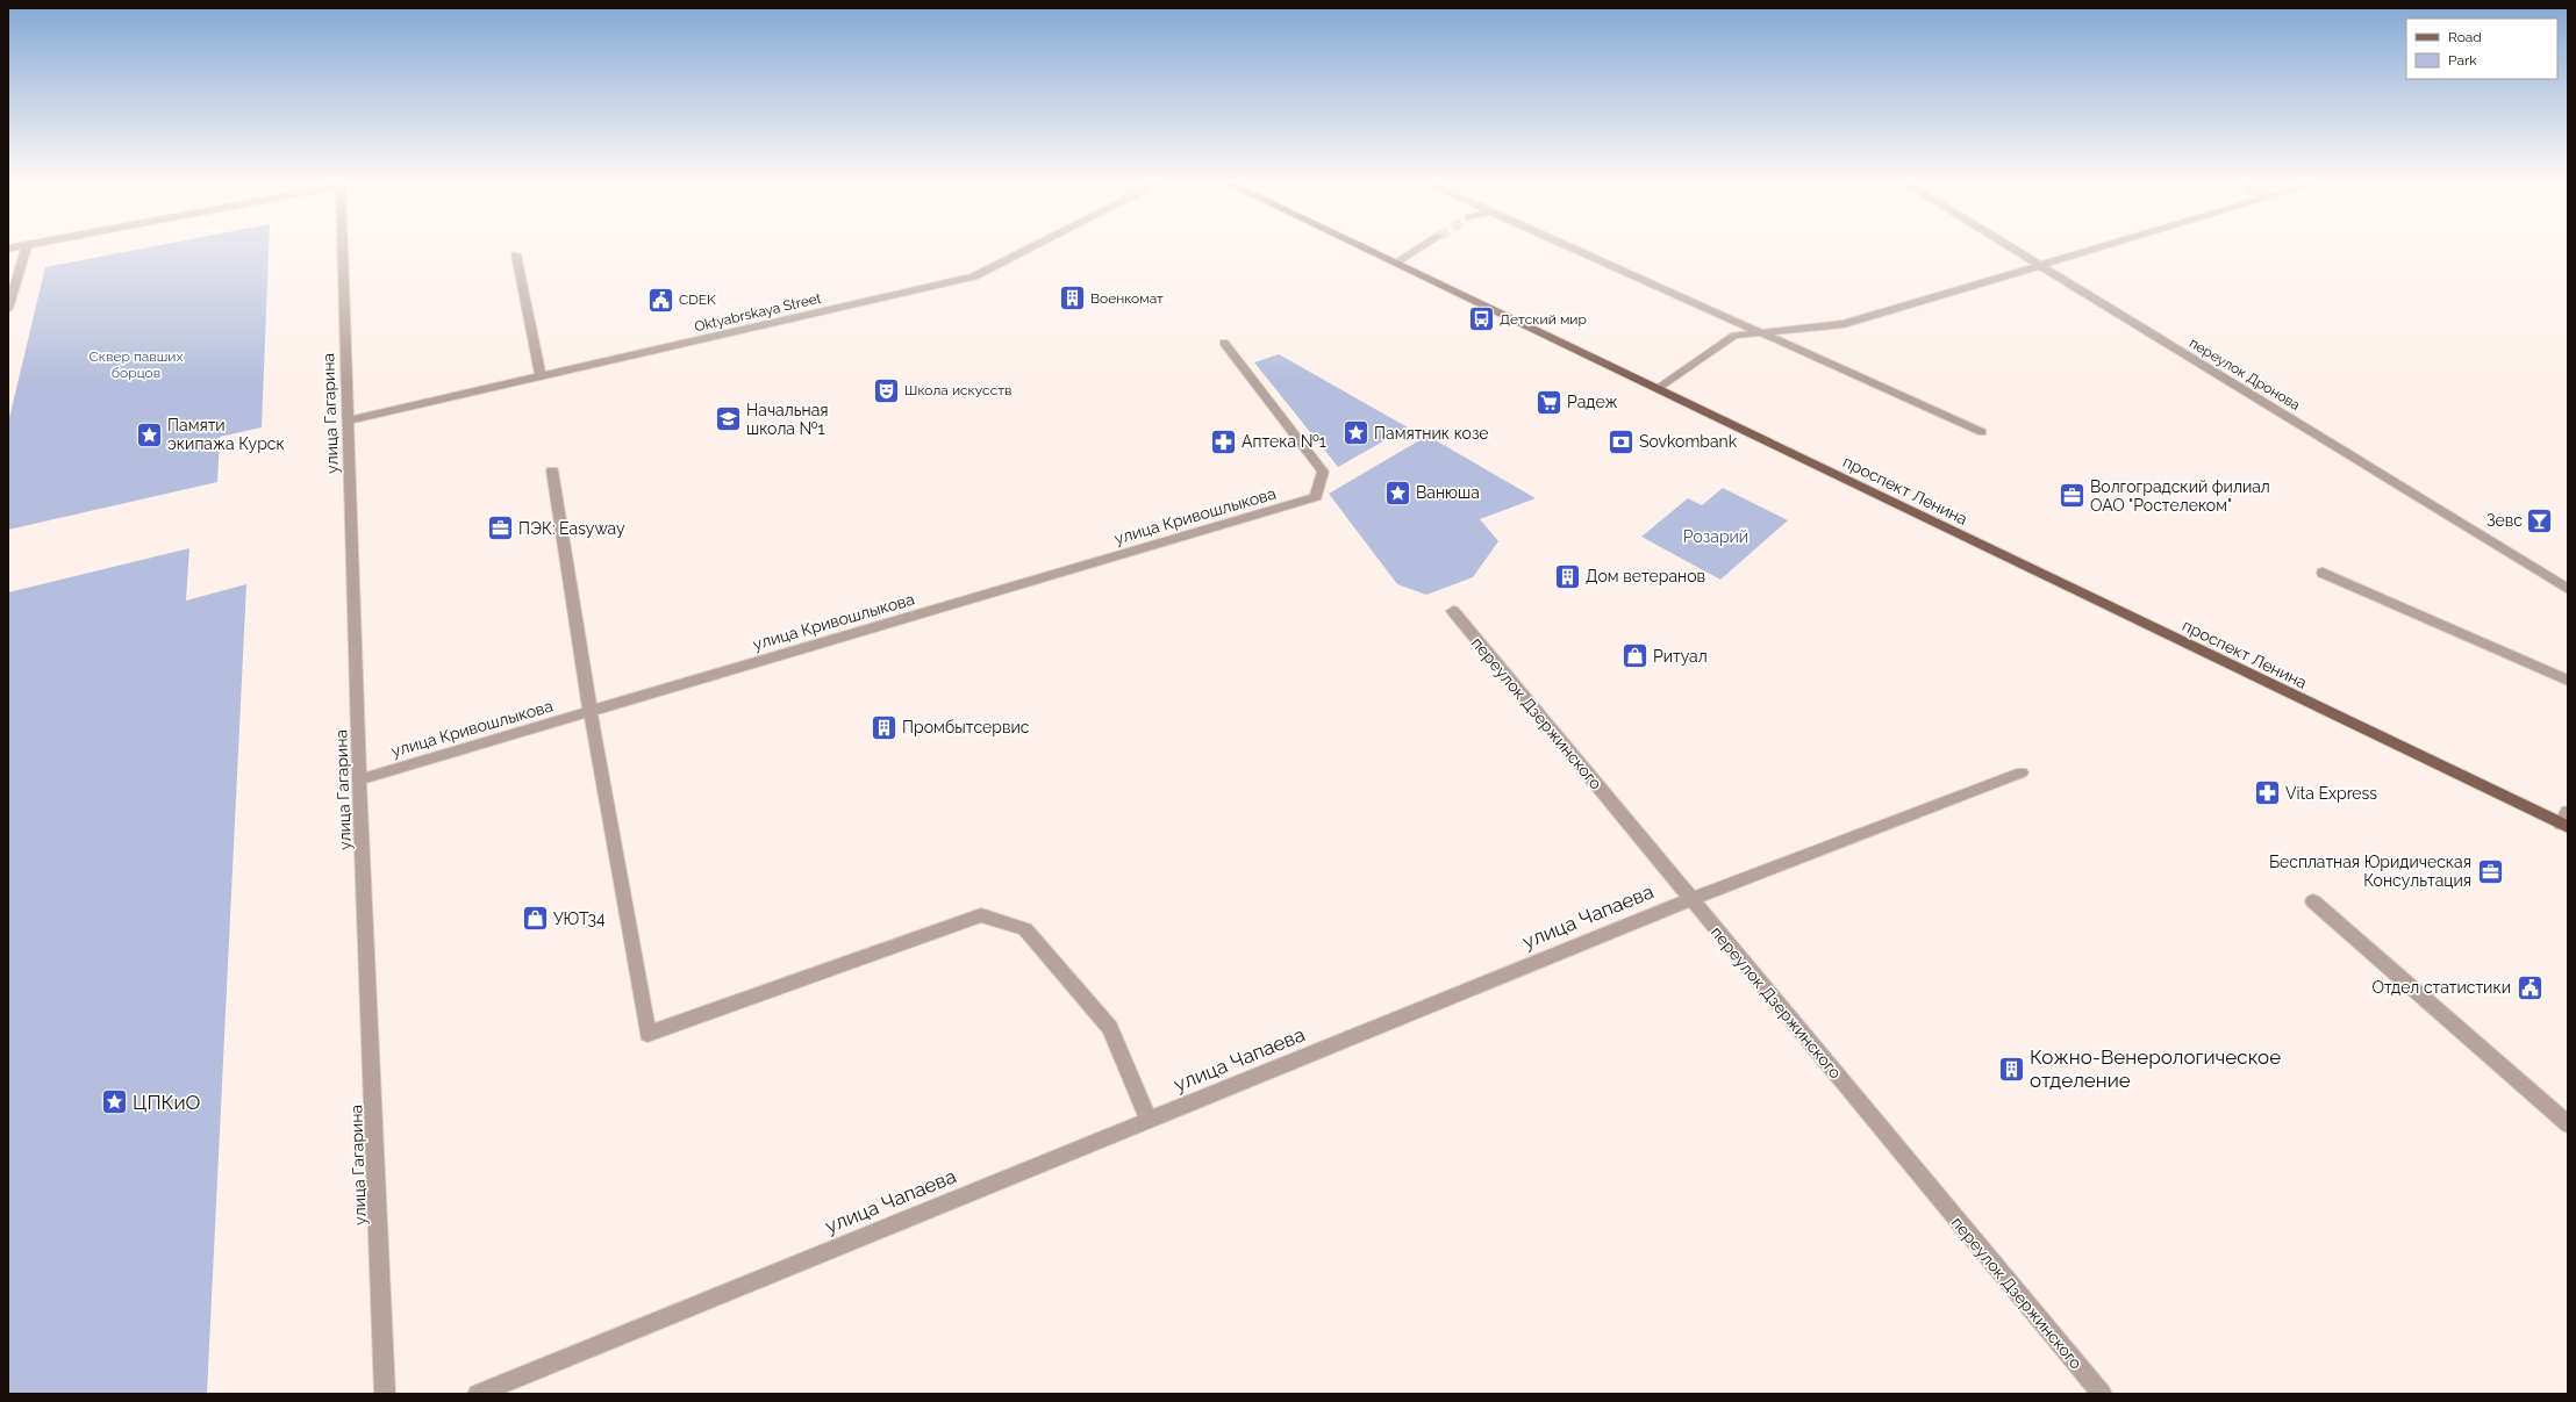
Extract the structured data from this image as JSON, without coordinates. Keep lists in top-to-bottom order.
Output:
{
  "streets": {
    "main road": ["проспект Ленина"],
    "street": [
      "Oktyabrskaya Street",
      "переулок Дронова",
      "улица Гагарина",
      "улица Кривошлыкова",
      "переулок Дзержинского",
      "улица Чапаева"
    ]
  },
  "crossings": [
    ["Oktyabrskaya Street", "улица Гагарина"],
    ["улица Гагарина", "улица Кривошлыкова"],
    ["переулок Дзержинского", "улица Чапаева"]
  ],
  "parks": ["Сквер павших борцов", "Розарий"],
  "places": {
    "building": [
      "Военкомат",
      "Дом ветеранов",
      "Промбытсервис",
      "Кожно-Венерологическое отделение"
    ],
    "public building": ["CDEK", "Отдел статистики"],
    "bus stop": ["Детский мир"],
    "theatre": ["Школа искусств"],
    "supermarket": ["Радеж"],
    "school or university": ["Начальная школа №1"],
    "place": [
      "Памятник козе",
      "Памяти экипажа Курск",
      "Ванюша",
      "ЦПКиО"
    ],
    "pharmacy": ["Аптека №1", "Vita Express"],
    "bank": ["Sovkombank"],
    "office": ["Волгоградский филиал ОАО \"Ростелеком\"", "ПЭК: Easyway", "Бесплатная Юридическая Консультация"],
    "bar": ["Зевс"],
    "shop": ["Ритуал", "УЮТ34"]
  },
  "legend": ["Road", "Park"]
}
